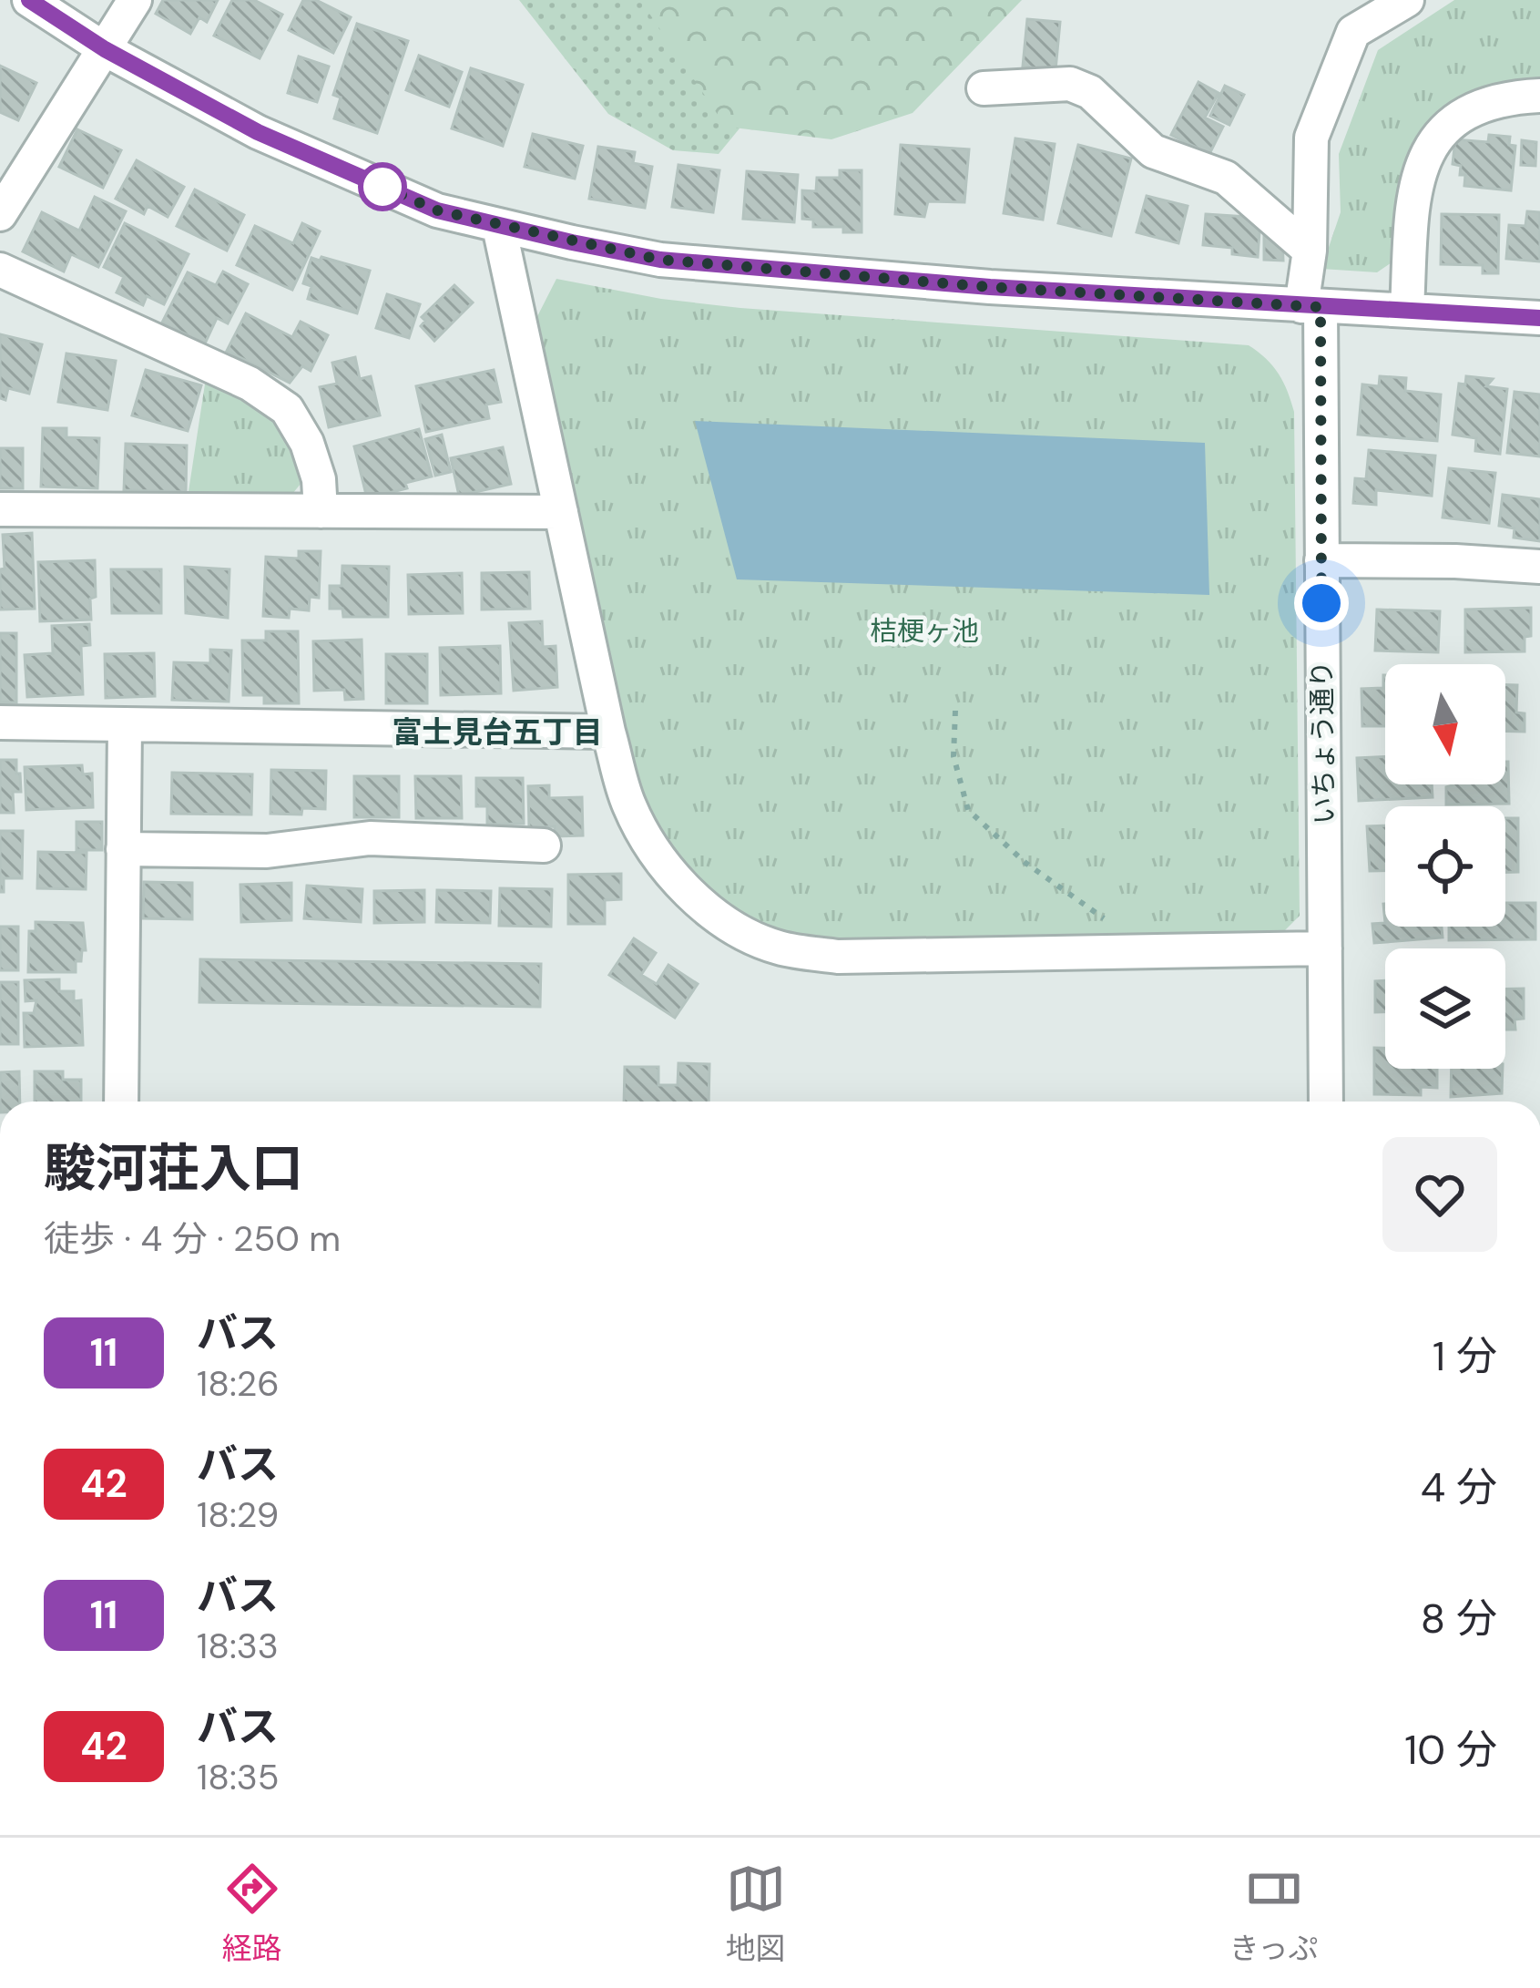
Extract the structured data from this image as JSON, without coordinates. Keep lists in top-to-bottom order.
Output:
{
  "streets": {
    "street": ["いちょう通り"]
  },
  "districts": ["富士見台五丁目"],
  "parks": ["桔梗ヶ池"],
  "lines": ["bus line 11"],
  "north": "bottom",
  "page": {
    "heading": ["駿河荘入口", "徒歩 · 4 分 · 250 m"],
    "list": [
      {
        "mark": "11",
        "name": "バス",
        "note": "18:26",
        "value": "1 分"
      },
      {
        "mark": "42",
        "name": "バス",
        "note": "18:29",
        "value": "4 分"
      },
      {
        "mark": "11",
        "name": "バス",
        "note": "18:33",
        "value": "8 分"
      },
      {
        "mark": "42",
        "name": "バス",
        "note": "18:35",
        "value": "10 分"
      }
    ],
    "tabs": ["経路", "地図", "きっぷ"]
  }
}
